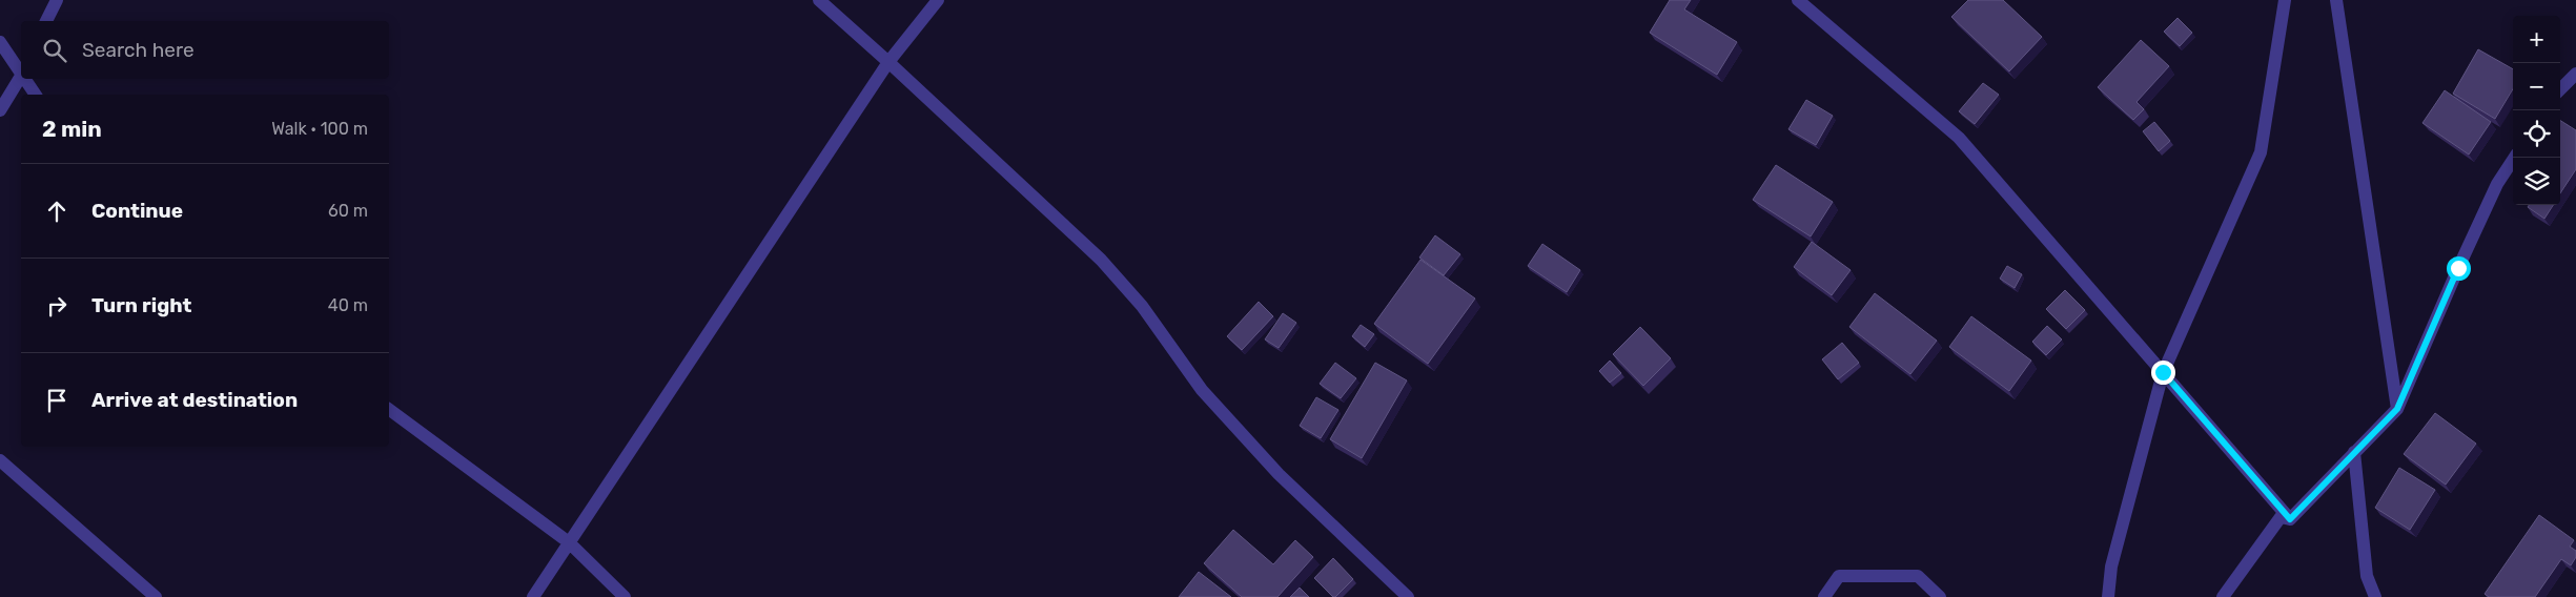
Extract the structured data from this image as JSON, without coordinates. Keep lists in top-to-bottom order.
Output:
{
  "page": {
    "map_buttons": ["+", "−"],
    "search": "Search here",
    "heading": ["2 min", "Walk · 100 m"],
    "list": [
      ["Continue", "60 m"],
      ["Turn right", "40 m"],
      "Arrive at destination"
    ]
  }
}
